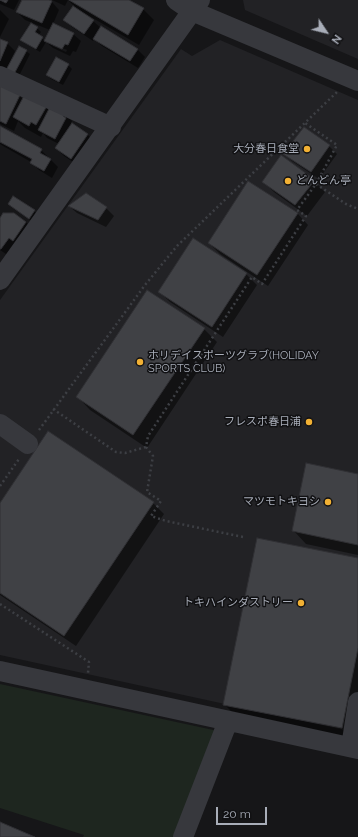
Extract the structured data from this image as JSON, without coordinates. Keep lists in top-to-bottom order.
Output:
{
  "places": [
    "大分春日食堂",
    "どんどん亭",
    "ホリデイスポーツグラブ(HOLIDAY SPORTS CLUB)",
    "フレスポ春日浦",
    "マツモトキヨシ",
    "トキハインダストリー"
  ],
  "scale_bar": "20 m",
  "north": "bottom right"
}
